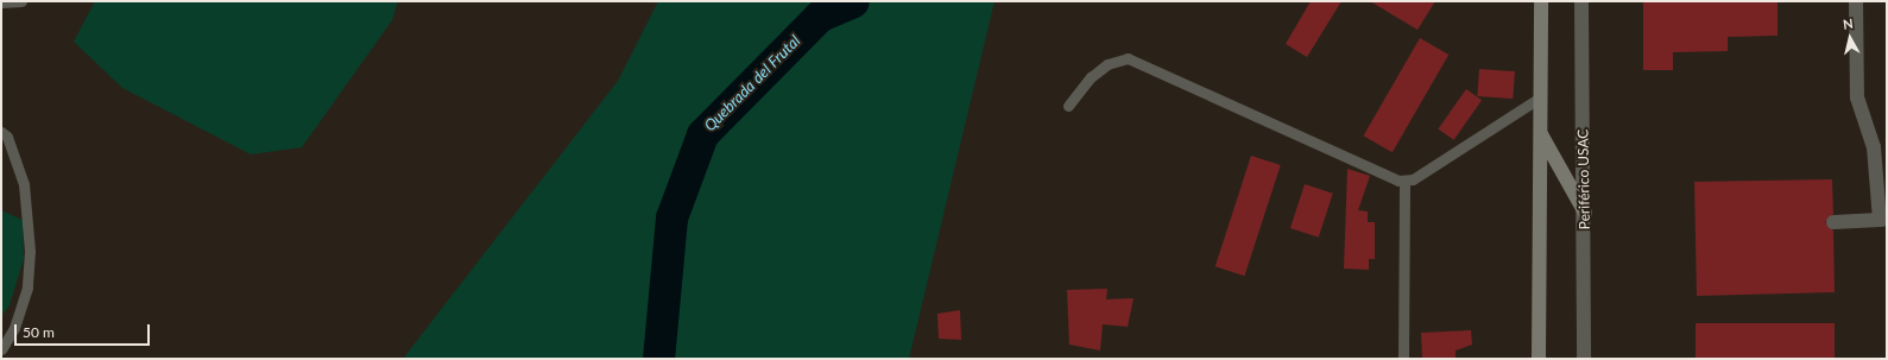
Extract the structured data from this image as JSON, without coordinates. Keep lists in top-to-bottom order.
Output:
{
  "streets": {
    "street": ["Periférico USAC"]
  },
  "water": ["Quebrada del Frutal"],
  "scale_bar": "50 m",
  "north": "top"
}
